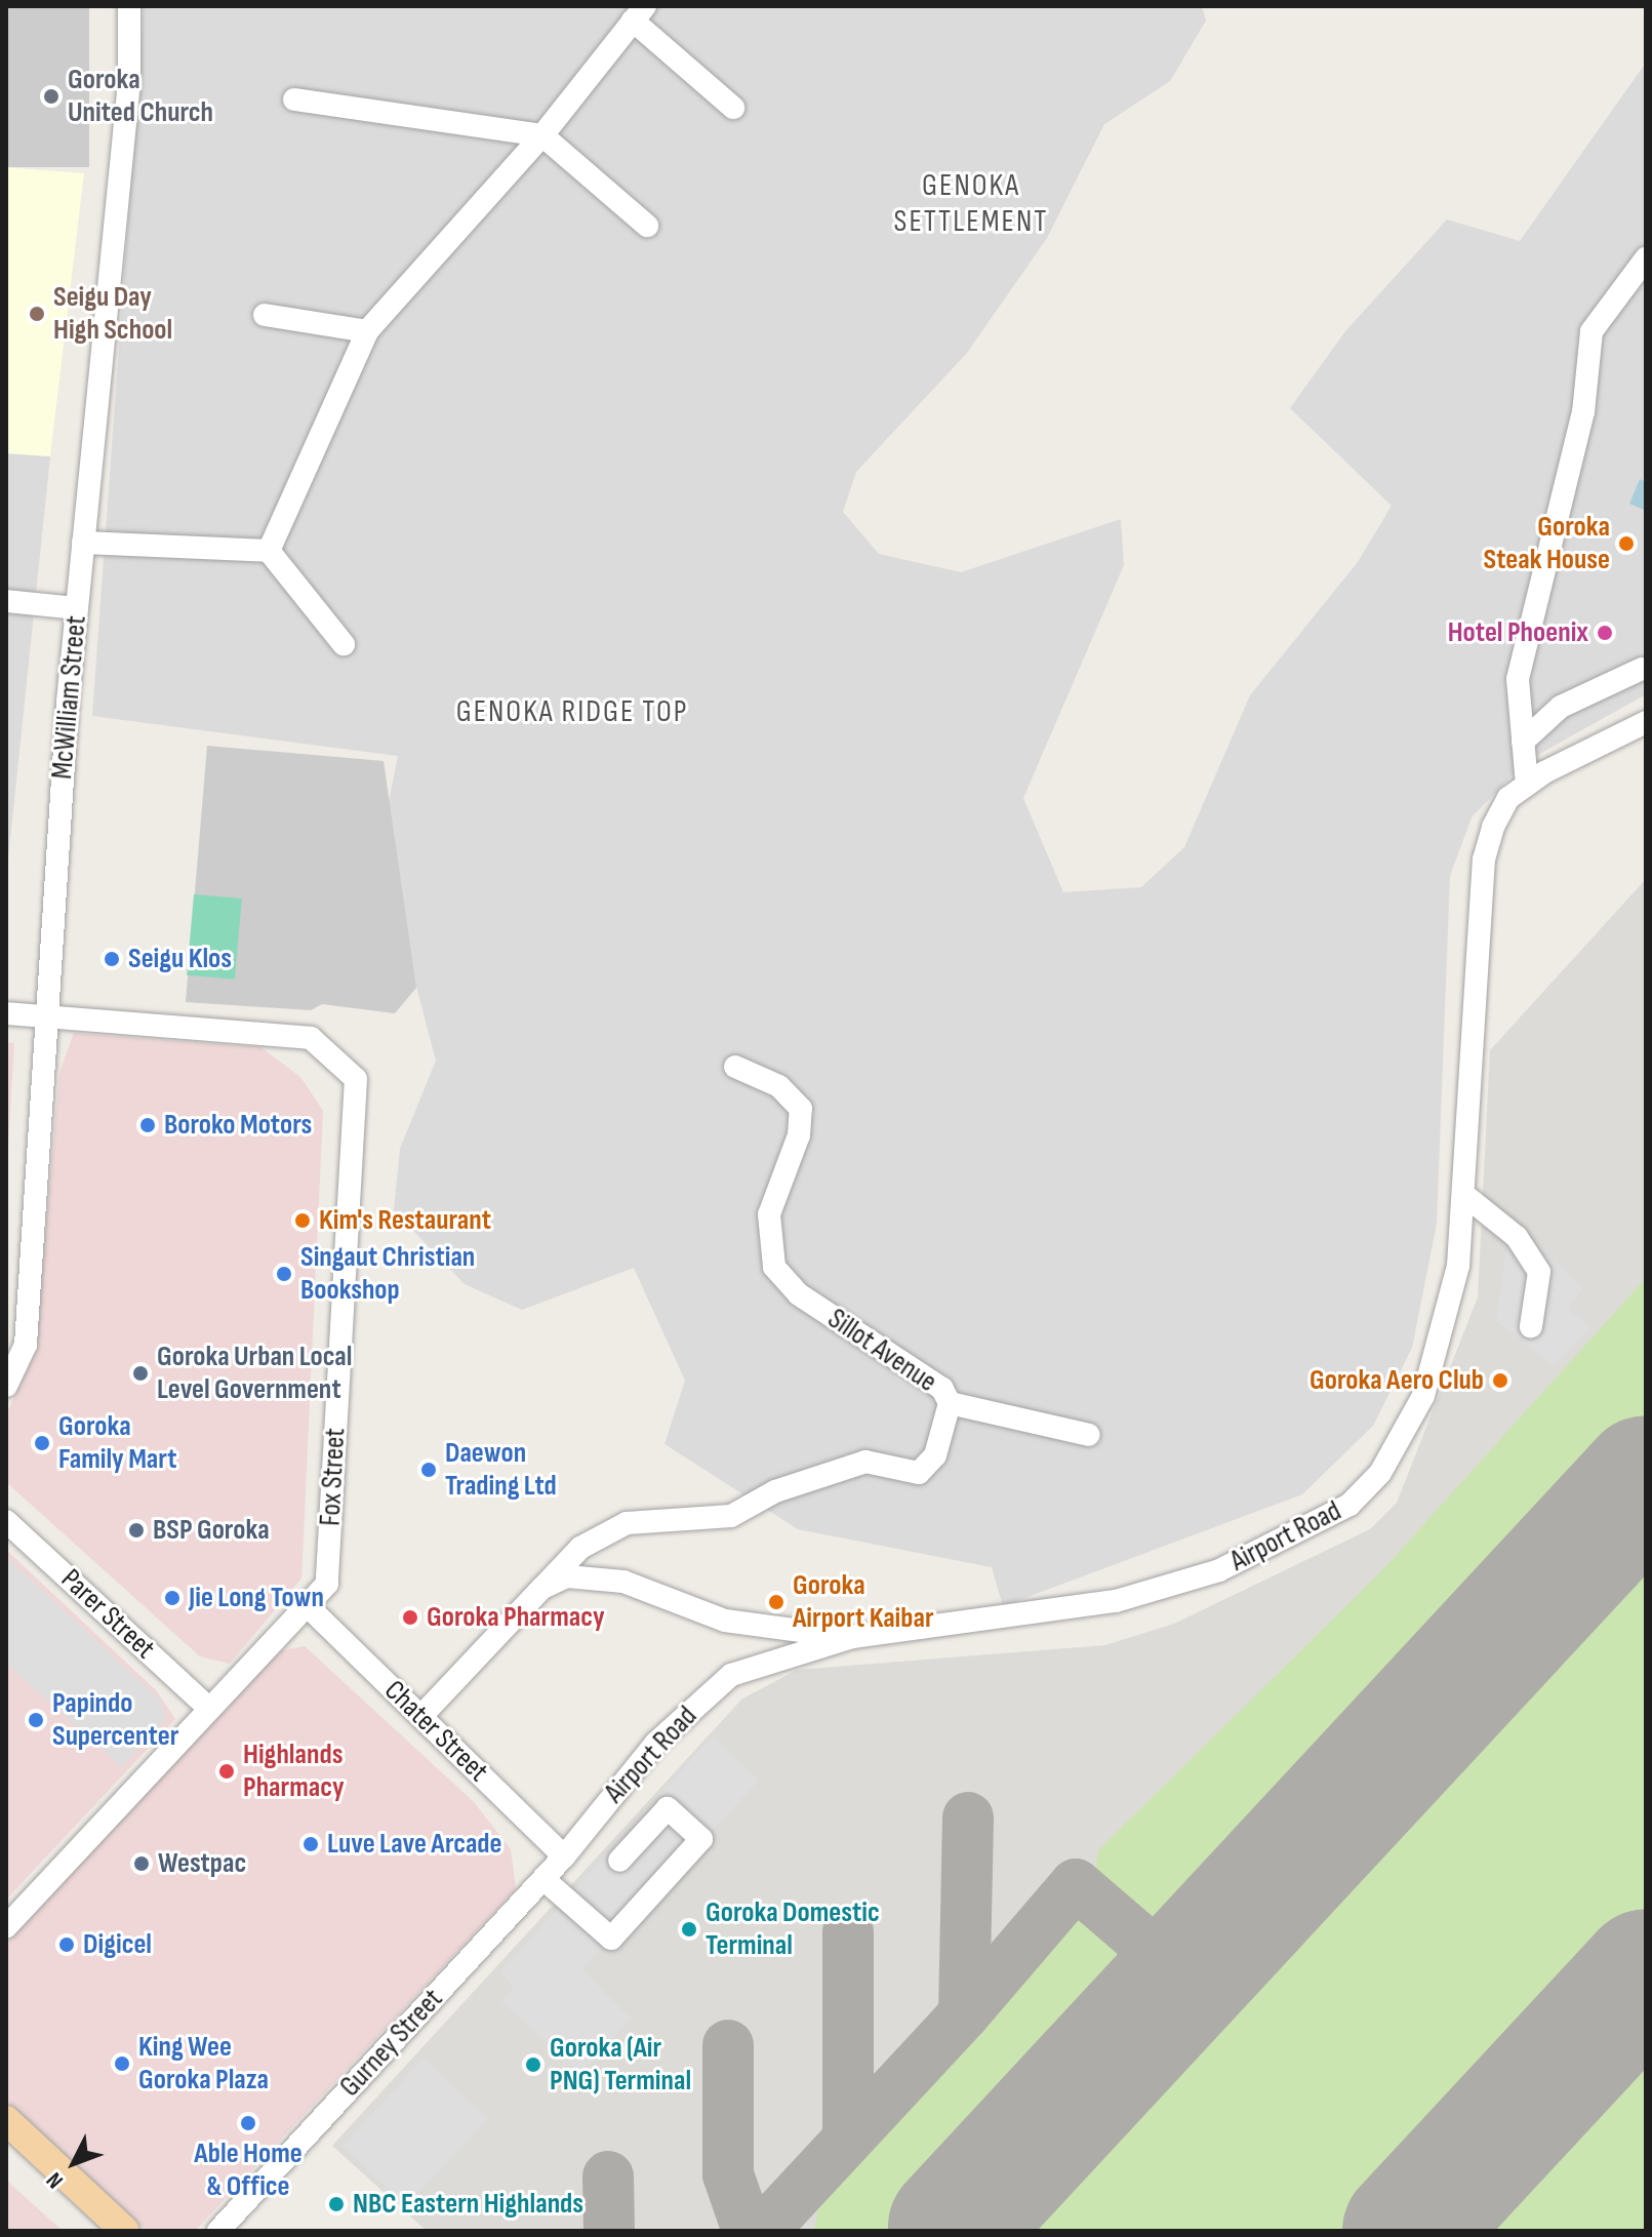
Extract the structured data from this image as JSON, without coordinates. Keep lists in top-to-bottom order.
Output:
{
  "streets": {
    "street": [
      "McWilliam Street",
      "Sillot Avenue",
      "Fox Street",
      "Airport Road",
      "Parer Street",
      "Chater Street",
      "Gurney Street"
    ]
  },
  "crossings": [
    ["McWilliam Street", "Fox Street"],
    ["Fox Street", "Parer Street"],
    ["Fox Street", "Chater Street"],
    ["Airport Road", "Chater Street"],
    ["Airport Road", "Gurney Street"],
    ["Chater Street", "Gurney Street"]
  ],
  "districts": ["GENOKA SETTLEMENT", "GENOKA RIDGE TOP"],
  "places": [
    "Goroka United Church",
    "Seigu Day High School",
    "Goroka Steak House",
    "Hotel Phoenix",
    "Seigu Klos",
    "Boroko Motors",
    "Kim's Restaurant",
    "Singaut Christian Bookshop",
    "Goroka Urban Local Level Government",
    "Goroka Aero Club",
    "Goroka Family Mart",
    "Daewon Trading Ltd",
    "BSP Goroka",
    "Jie Long Town",
    "Goroka Airport Kaibar",
    "Goroka Pharmacy",
    "Papindo Supercenter",
    "Highlands Pharmacy",
    "Luve Lave Arcade",
    "Westpac",
    "Goroka Domestic Terminal",
    "Digicel",
    "King Wee Goroka Plaza",
    "Goroka (Air PNG) Terminal",
    "Able Home & Office",
    "NBC Eastern Highlands"
  ],
  "north": "bottom left"
}
